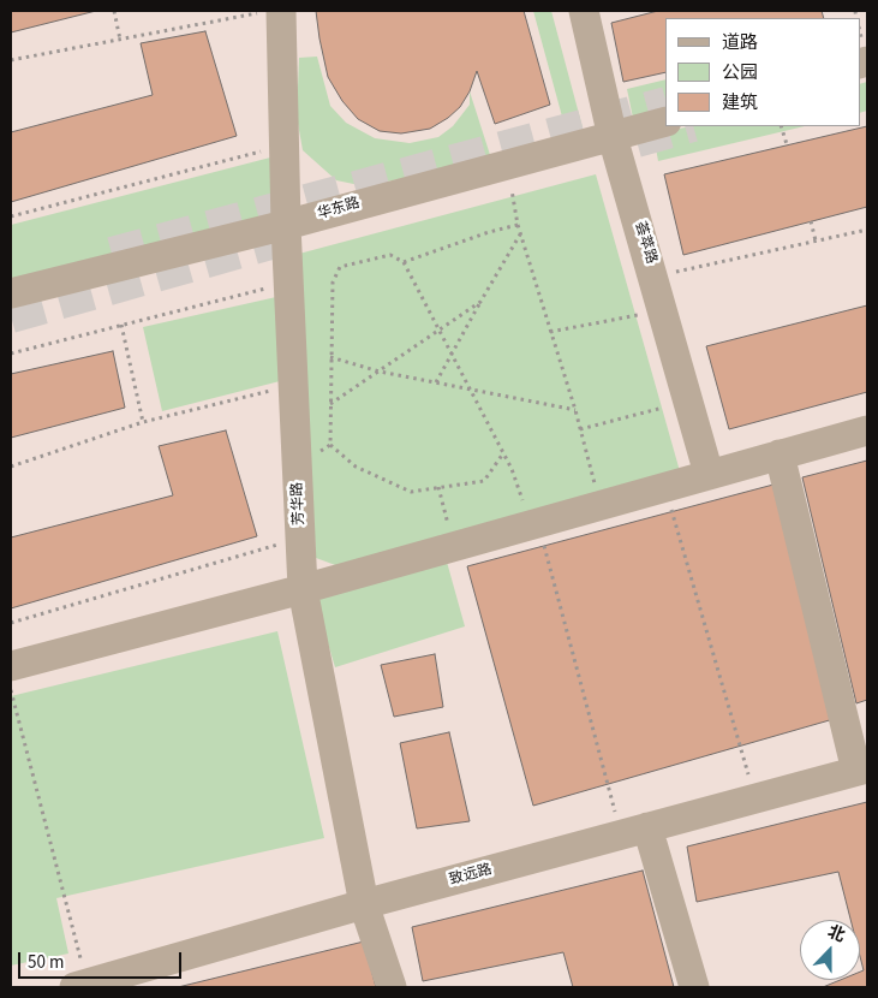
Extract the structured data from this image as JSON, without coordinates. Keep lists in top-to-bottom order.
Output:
{
  "streets": {
    "street": [
      "华东路",
      "荟萃路",
      "芳华路",
      "致远路"
    ]
  },
  "crossings": [
    ["华东路", "荟萃路"],
    ["华东路", "芳华路"],
    ["芳华路", "致远路"]
  ],
  "legend": ["道路", "公园", "建筑"],
  "scale_bar": "50 m",
  "north": "top"
}
